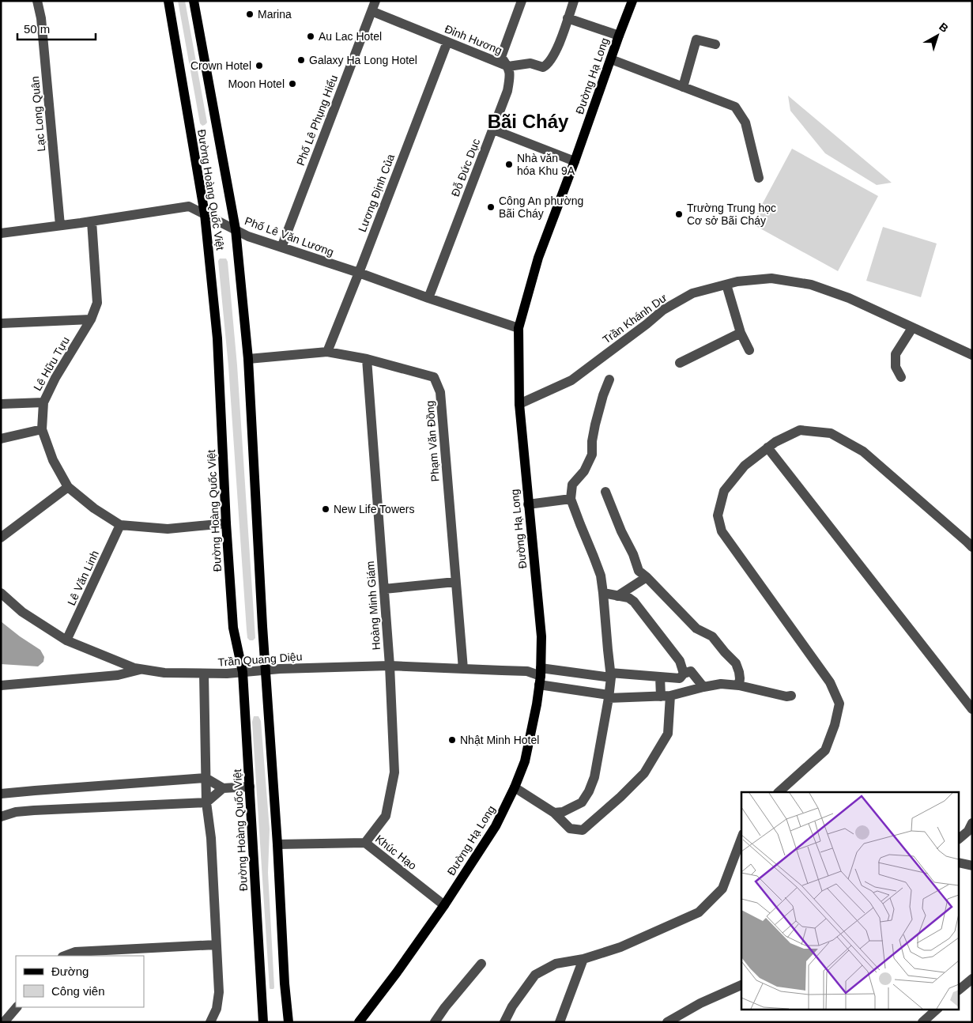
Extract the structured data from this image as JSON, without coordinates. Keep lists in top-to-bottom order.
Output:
{
  "streets": {
    "main road": ["Đường Hạ Long", "Đường Hoàng Quốc Việt"],
    "street": [
      "Đỉnh Hương",
      "Lạc Long Quân",
      "Phố Lê Phụng Hiểu",
      "Đỗ Đức Dục",
      "Lương Định Của",
      "Phố Lê Văn Lương",
      "Trần Khánh Dư",
      "Lê Hữu Tựu",
      "Phạm Văn Đồng",
      "Lê Văn Linh",
      "Hoàng Minh Giám",
      "Trần Quang Diệu",
      "Khúc Hạo"
    ]
  },
  "crossings": [
    ["Đỉnh Hương", "Phố Lê Phụng Hiểu"],
    ["Đỉnh Hương", "Đỗ Đức Dục"],
    ["Đỉnh Hương", "Lương Định Của"],
    ["Đường Hạ Long", "Phố Lê Văn Lương"],
    ["Đường Hạ Long", "Trần Khánh Dư"],
    ["Đường Hạ Long", "Trần Quang Diệu"],
    ["Đường Hạ Long", "Khúc Hạo"],
    ["Lạc Long Quân", "Phố Lê Văn Lương"],
    ["Phố Lê Phụng Hiểu", "Phố Lê Văn Lương"],
    ["Đỗ Đức Dục", "Phố Lê Văn Lương"],
    ["Đường Hoàng Quốc Việt", "Phố Lê Văn Lương"],
    ["Đường Hoàng Quốc Việt", "Lê Hữu Tựu"],
    ["Đường Hoàng Quốc Việt", "Phạm Văn Đồng"],
    ["Đường Hoàng Quốc Việt", "Trần Quang Diệu"],
    ["Đường Hoàng Quốc Việt", "Khúc Hạo"],
    ["Lương Định Của", "Phố Lê Văn Lương"],
    ["Lương Định Của", "Phạm Văn Đồng"],
    ["Phố Lê Văn Lương", "Lê Hữu Tựu"],
    ["Lê Hữu Tựu", "Lê Văn Linh"],
    ["Phạm Văn Đồng", "Hoàng Minh Giám"],
    ["Phạm Văn Đồng", "Trần Quang Diệu"],
    ["Lê Văn Linh", "Trần Quang Diệu"],
    ["Hoàng Minh Giám", "Trần Quang Diệu"],
    ["Hoàng Minh Giám", "Khúc Hạo"]
  ],
  "districts": ["Bãi Cháy"],
  "places": [
    "Marina",
    "Au Lac Hotel",
    "Galaxy Ha Long Hotel",
    "Crown Hotel",
    "Moon Hotel",
    "Nhà văn hóa Khu 9A",
    "Công An phường Bãi Cháy",
    "Trường Trung học Cơ sở Bãi Cháy",
    "New Life Towers",
    "Nhật Minh Hotel"
  ],
  "legend": ["Đường", "Công viên"],
  "scale_bar": "50 m",
  "north": "top right"
}
